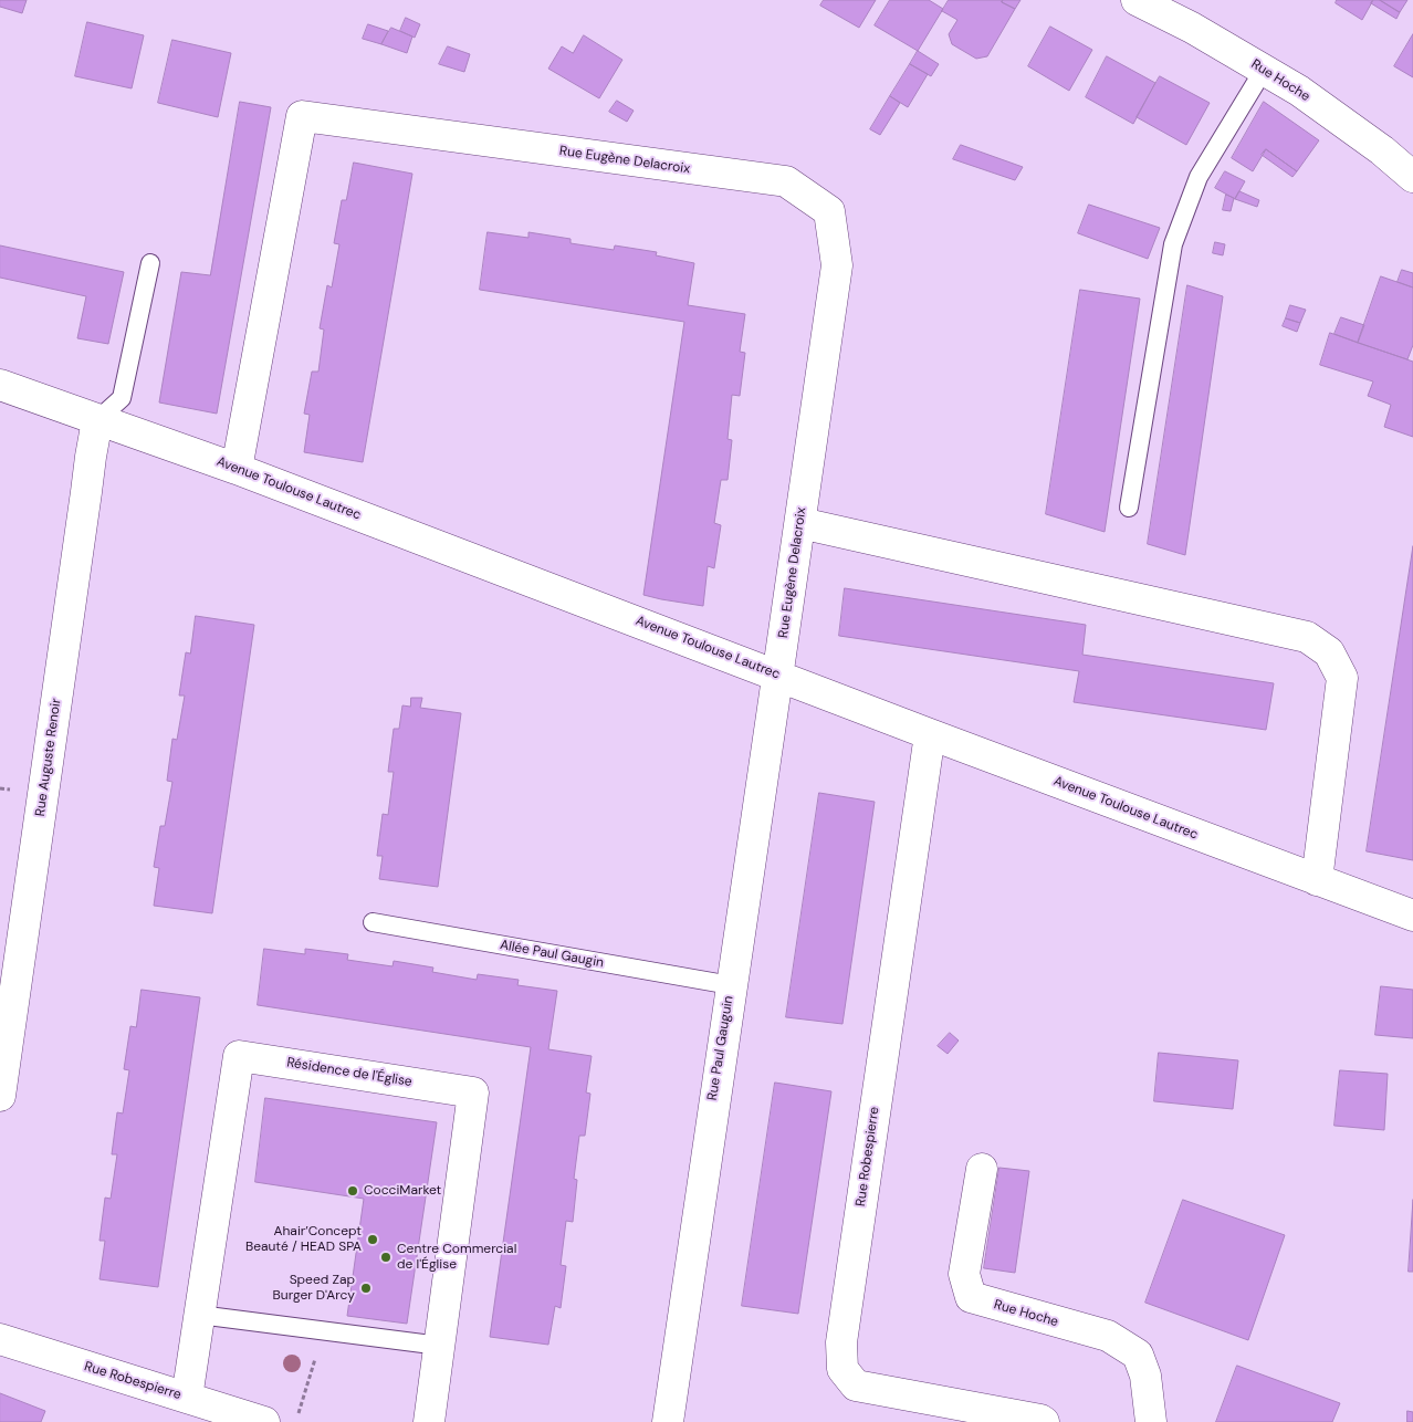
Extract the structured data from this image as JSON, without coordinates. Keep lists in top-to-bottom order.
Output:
{
  "streets": {
    "street": [
      "Rue Hoche",
      "Rue Eugène Delacroix",
      "Avenue Toulouse Lautrec",
      "Rue Auguste Renoir",
      "Rue Paul Gauguin",
      "Résidence de l'Église",
      "Rue Robespierre"
    ],
    "lane": ["Allée Paul Gaugin"]
  },
  "crossings": [
    ["Rue Eugène Delacroix", "Avenue Toulouse Lautrec"],
    ["Rue Eugène Delacroix", "Rue Paul Gauguin"],
    ["Avenue Toulouse Lautrec", "Rue Auguste Renoir"],
    ["Avenue Toulouse Lautrec", "Rue Paul Gauguin"],
    ["Avenue Toulouse Lautrec", "Rue Robespierre"],
    ["Allée Paul Gaugin", "Rue Paul Gauguin"],
    ["Résidence de l'Église", "Rue Robespierre"]
  ],
  "places": [
    "CocciMarket",
    "Ahair’Concept Beauté / HEAD SPA",
    "Centre Commercial de l'Église",
    "Speed Zap Burger D'Arcy"
  ]
}
